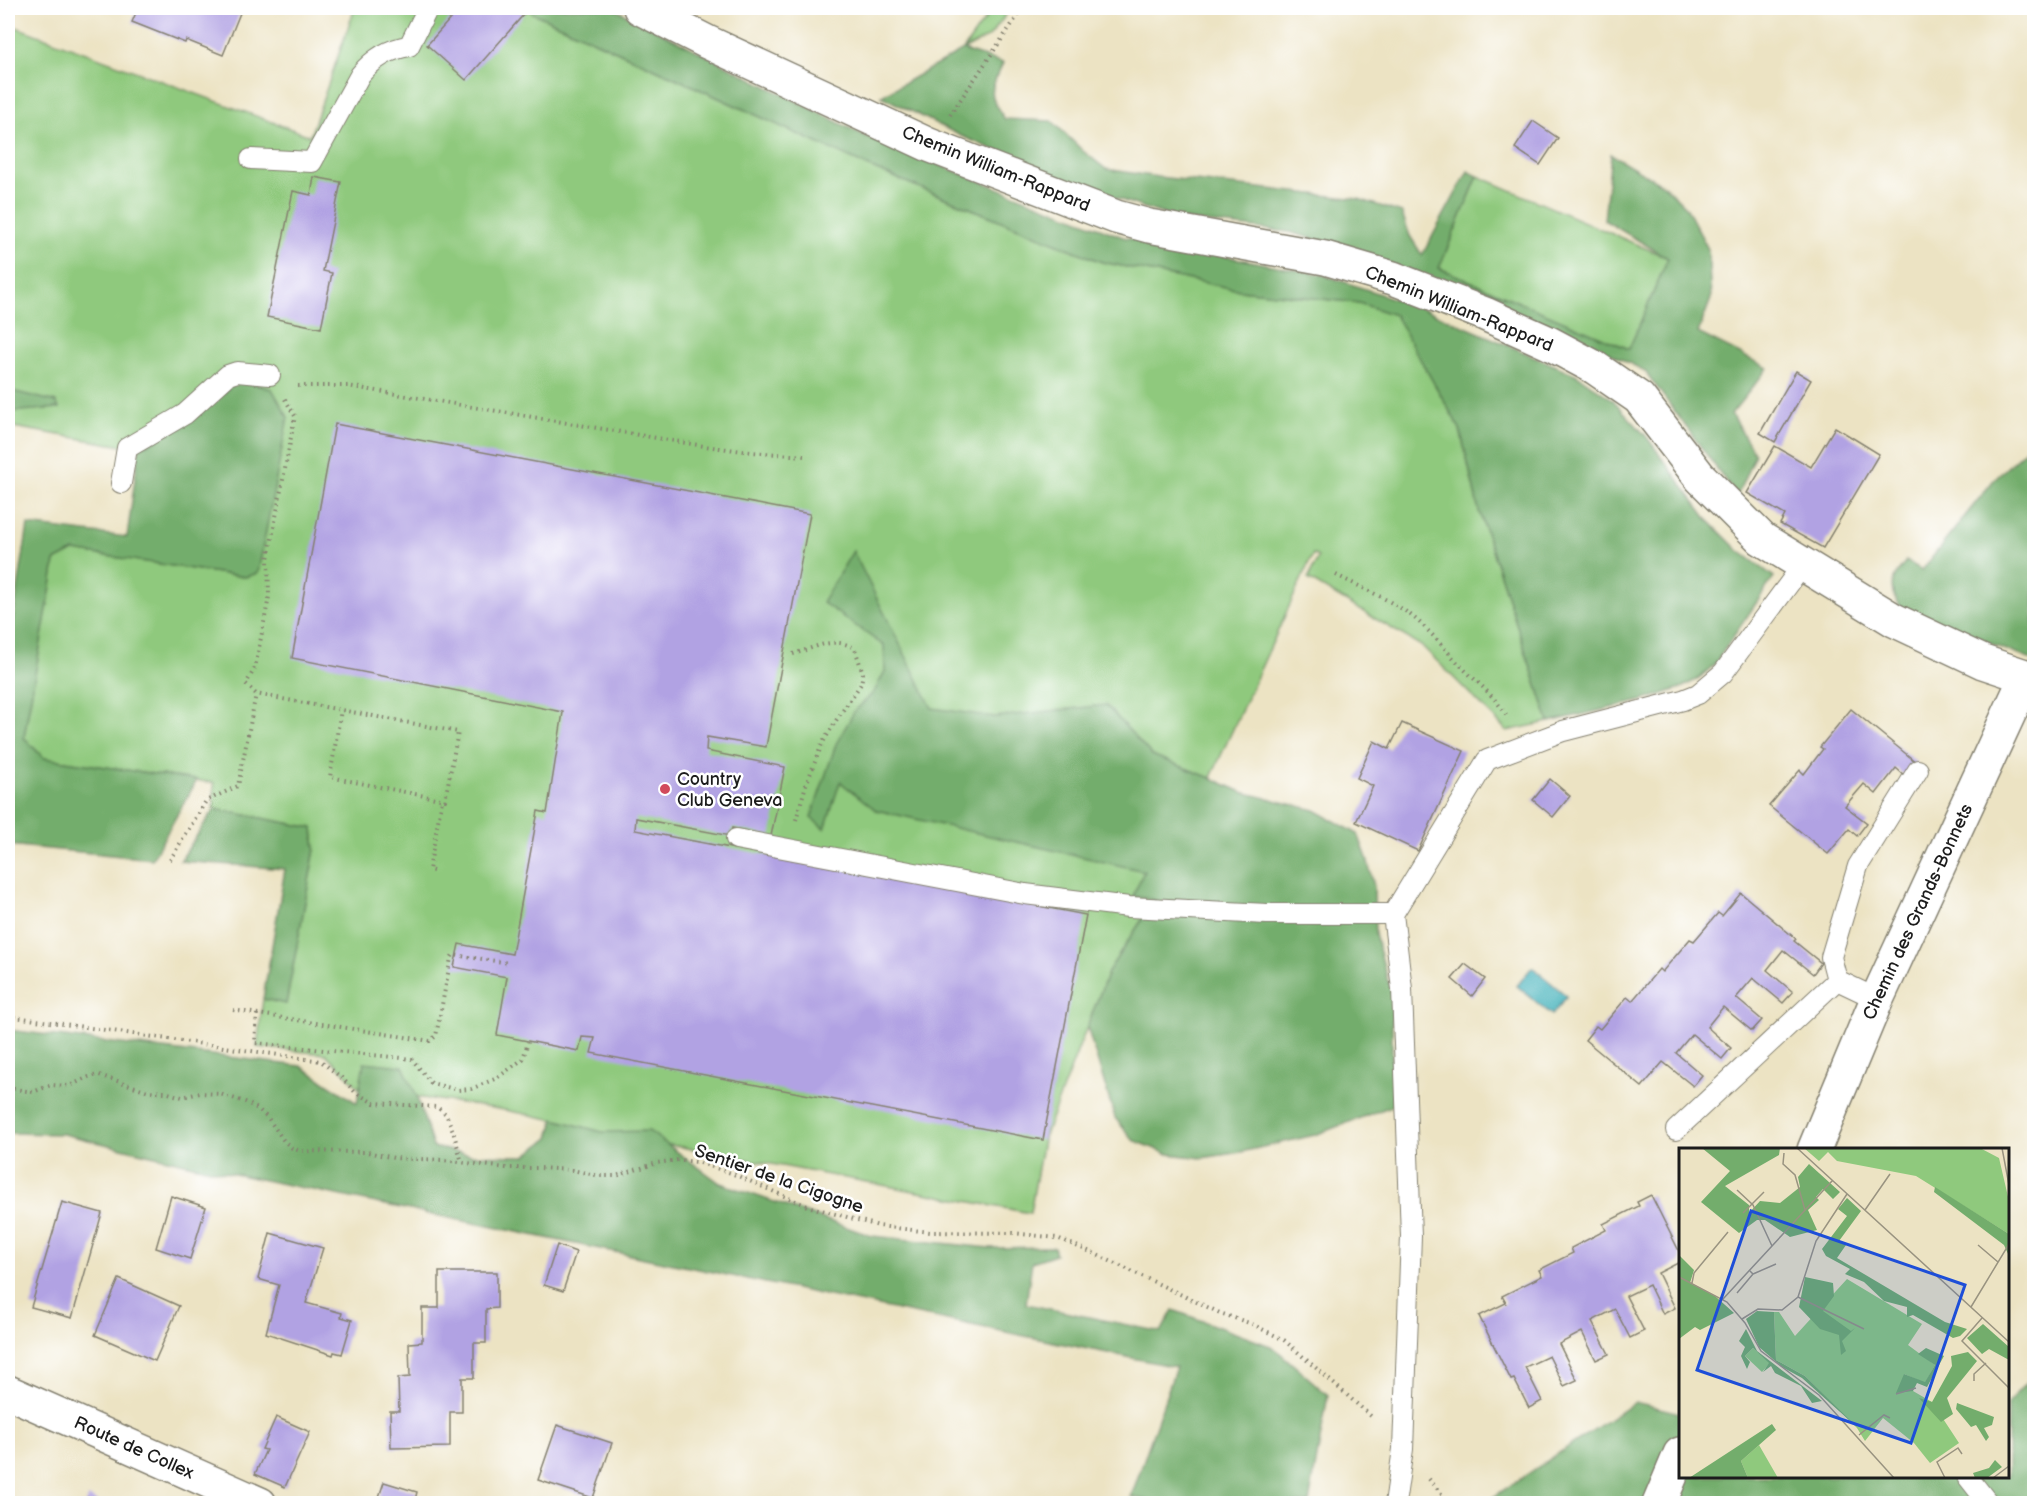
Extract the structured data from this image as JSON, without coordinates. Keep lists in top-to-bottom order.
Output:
{
  "streets": {
    "street": ["Chemin William-Rappard", "Chemin des Grands-Bonnets", "Route de Collex"],
    "path": ["Sentier de la Cigogne"]
  },
  "crossings": [
    ["Chemin William-Rappard", "Chemin des Grands-Bonnets"]
  ],
  "places": ["Country Club Geneva"]
}
